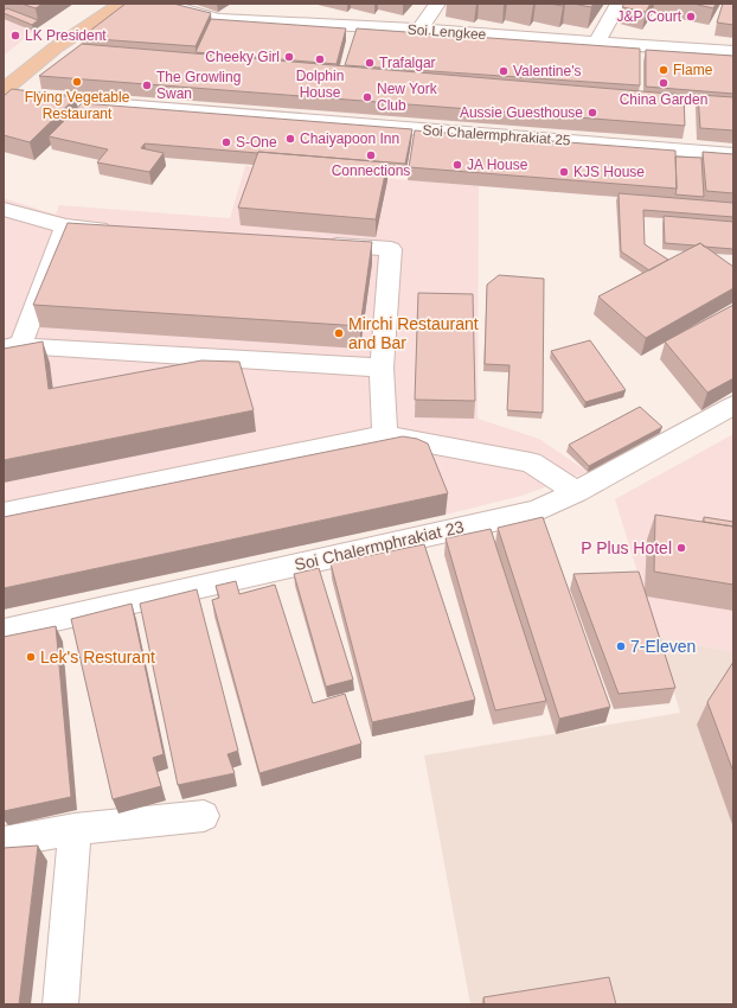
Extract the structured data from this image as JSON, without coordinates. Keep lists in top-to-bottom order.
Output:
{
  "streets": {
    "street": ["Soi Lengkee", "Soi Chalermphrakiat 25", "Soi Chalermphrakiat 23"]
  },
  "places": [
    "J&P Court",
    "LK President",
    "Cheeky Girl",
    "Dolphin House",
    "Trafalgar",
    "Flame",
    "Valentine's",
    "Flying Vegetable Restaurant",
    "China Garden",
    "The Growling Swan",
    "New York Club",
    "Aussie Guesthouse",
    "Chaiyapoon Inn",
    "S-One",
    "Connections",
    "JA House",
    "KJS House",
    "Mirchi Restaurant and Bar",
    "P Plus Hotel",
    "7-Eleven",
    "Lek's Resturant"
  ]
}
